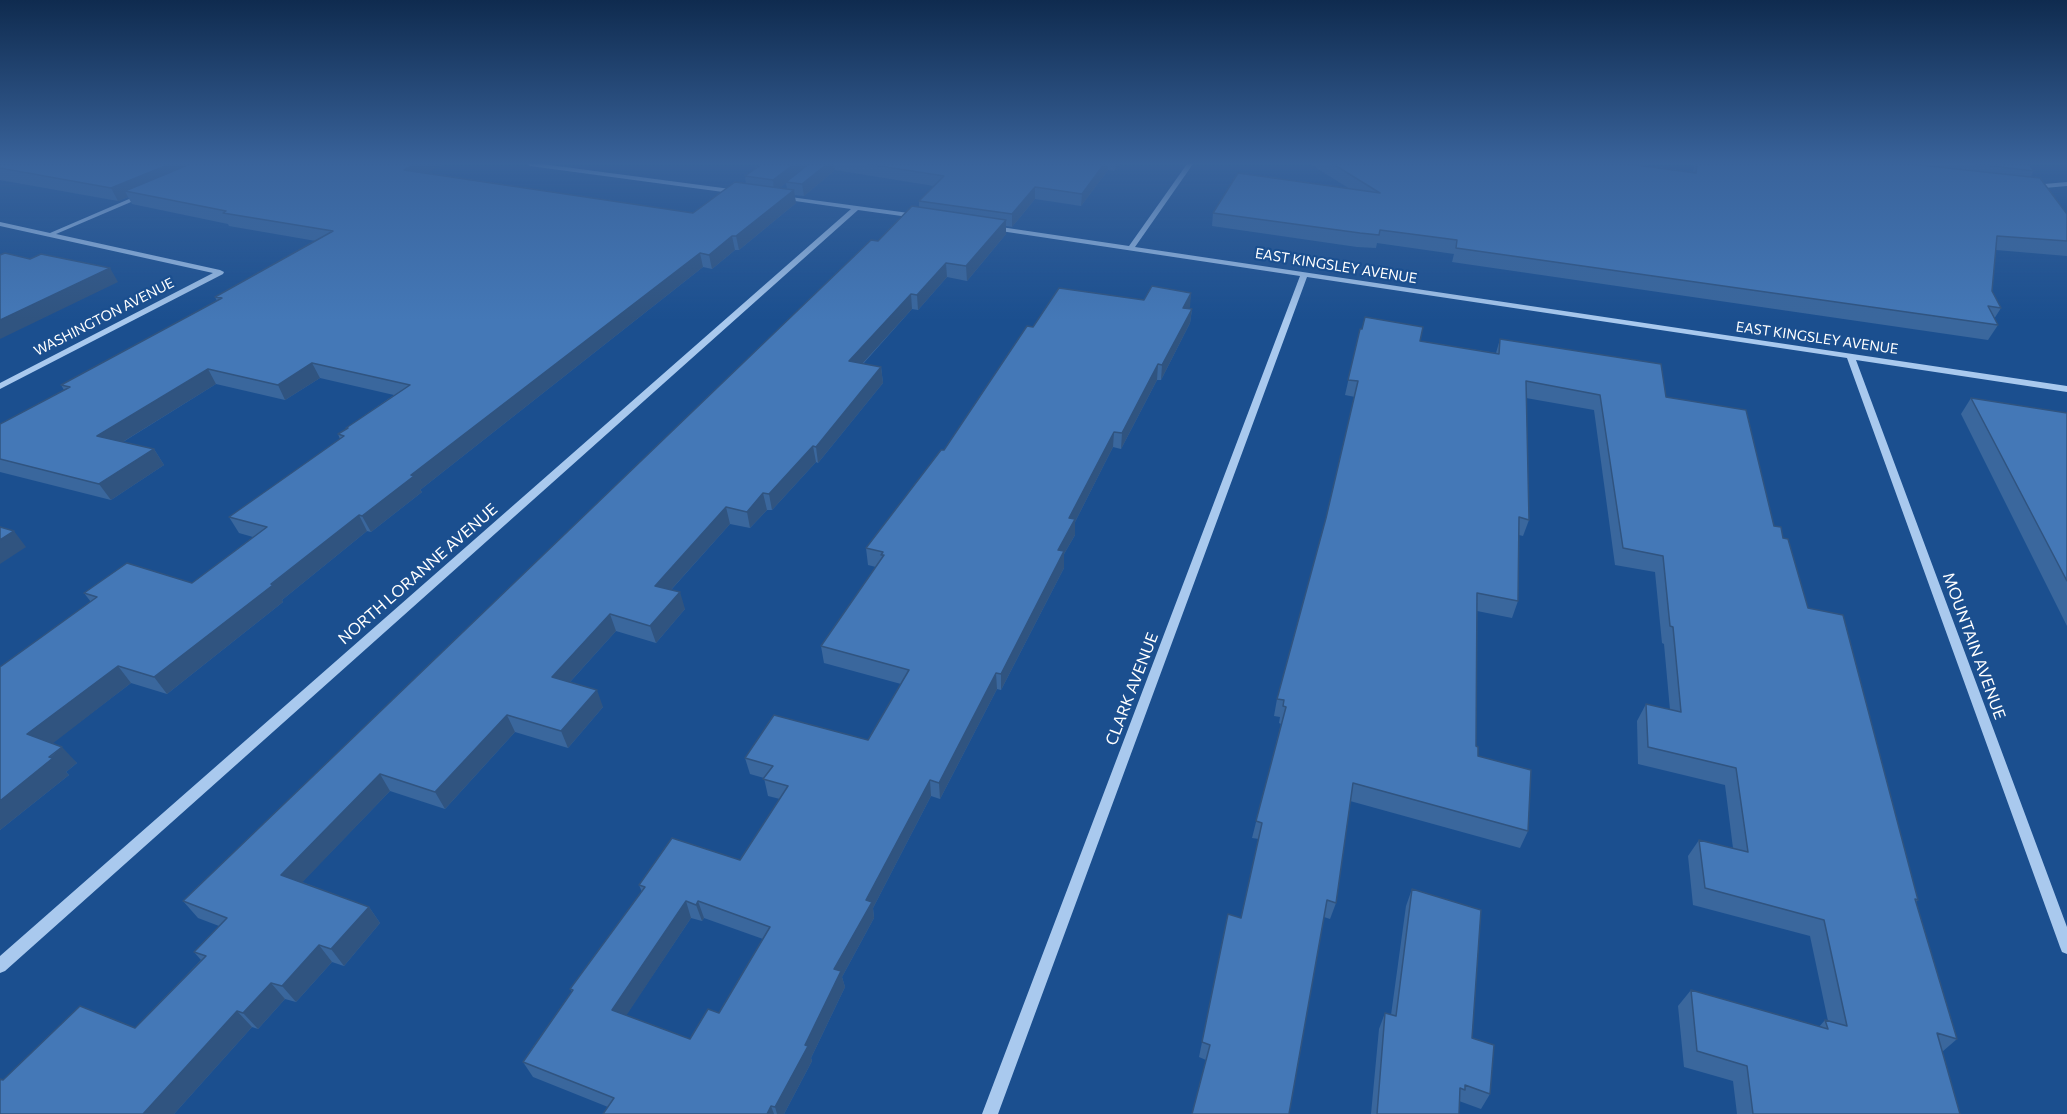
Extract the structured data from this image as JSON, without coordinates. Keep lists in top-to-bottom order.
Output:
{
  "streets": {
    "street": [
      "EAST KINGSLEY AVENUE",
      "WASHINGTON AVENUE",
      "NORTH LORANNE AVENUE",
      "MOUNTAIN AVENUE",
      "CLARK AVENUE"
    ]
  },
  "crossings": [
    ["EAST KINGSLEY AVENUE", "MOUNTAIN AVENUE"],
    ["EAST KINGSLEY AVENUE", "CLARK AVENUE"]
  ]
}
